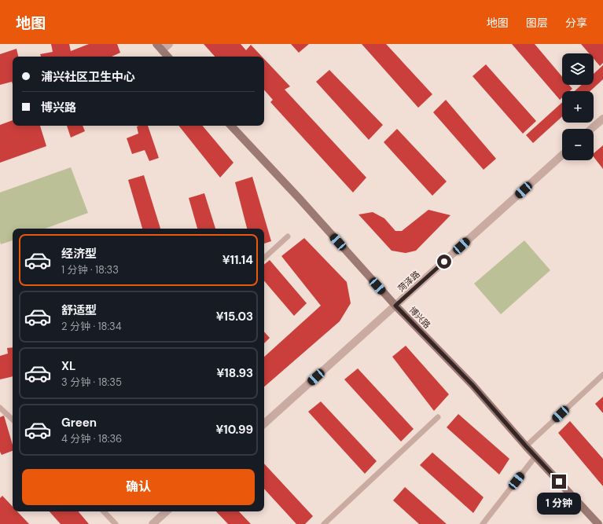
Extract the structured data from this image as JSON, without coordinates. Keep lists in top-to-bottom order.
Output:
{
  "streets": {
    "street": ["菏泽路", "博兴路"]
  },
  "crossings": [
    ["菏泽路", "博兴路"]
  ],
  "page": {
    "header": "地图",
    "nav": ["地图", "图层", "分享"],
    "map_buttons": ["+", "−"],
    "banner": ["浦兴社区卫生中心", "博兴路"],
    "list": [
      {
        "name": "经济型",
        "note": "1 分钟 · 18:33",
        "value": "¥11.14"
      },
      {
        "name": "舒适型",
        "note": "2 分钟 · 18:34",
        "value": "¥15.03"
      },
      {
        "name": "XL",
        "note": "3 分钟 · 18:35",
        "value": "¥18.93"
      },
      {
        "name": "Green",
        "note": "4 分钟 · 18:36",
        "value": "¥10.99"
      }
    ],
    "buttons": "确认",
    "bubble": "1 分钟"
  }
}
